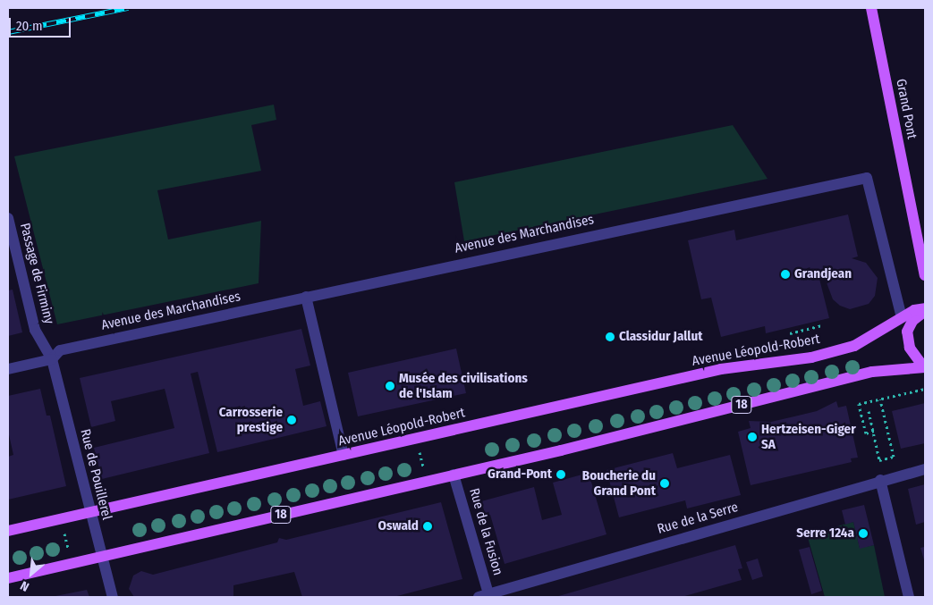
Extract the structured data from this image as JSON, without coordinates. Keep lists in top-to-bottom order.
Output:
{
  "streets": {
    "main road": ["Grand Pont", "Avenue Léopold-Robert", "18"],
    "street": [
      "Avenue des Marchandises",
      "Passage de Firminy",
      "Rue de Pouillerel",
      "Rue de la Serre",
      "Rue de la Fusion"
    ]
  },
  "crossings": [
    ["Avenue des Marchandises", "Passage de Firminy"],
    ["Avenue des Marchandises", "Avenue Léopold-Robert"],
    ["Avenue des Marchandises", "Rue de Pouillerel"],
    ["Passage de Firminy", "Rue de Pouillerel"],
    ["Avenue Léopold-Robert", "Rue de Pouillerel"],
    ["Avenue Léopold-Robert", "Rue de la Fusion"],
    ["Rue de la Serre", "Rue de la Fusion"]
  ],
  "places": [
    "Grandjean",
    "Classidur Jallut",
    "Musée des civilisations de l'Islam",
    "Carrosserie prestige",
    "Hertzeisen-Giger SA",
    "Grand-Pont",
    "Boucherie du Grand Pont",
    "Oswald",
    "Serre 124a"
  ],
  "scale_bar": "20 m",
  "north": "bottom left"
}
